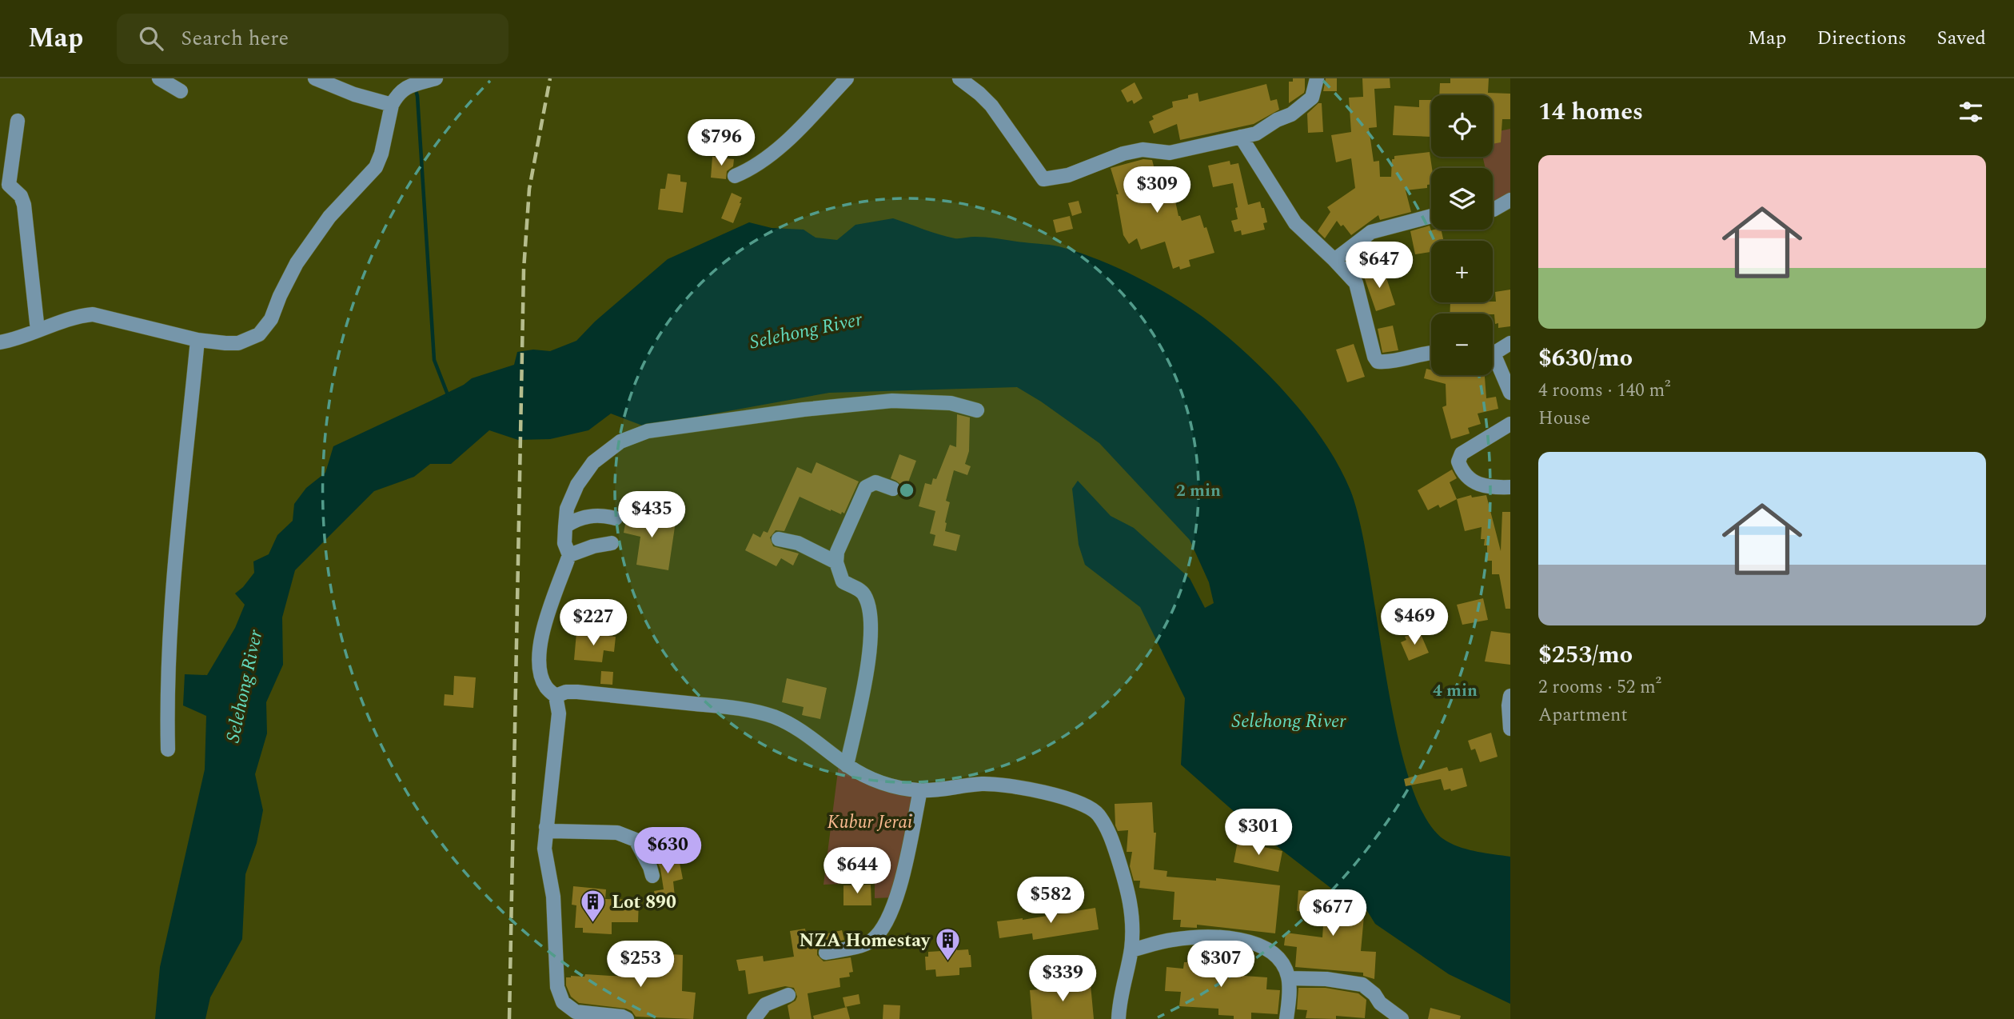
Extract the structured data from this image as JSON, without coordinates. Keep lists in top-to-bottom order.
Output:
{
  "water": ["Selehong River"],
  "parks": ["Kubur Jerai"],
  "places": {
    "building": ["Lot 890", "NZA Homestay"]
  },
  "page": {
    "header": "Map",
    "search": "Search here",
    "nav": ["Map", "Directions", "Saved"],
    "heading": "14 homes",
    "map_buttons": ["+", "−"],
    "price": [
      "$796",
      "$309",
      "$647",
      "$435",
      "$469",
      "$227",
      "$301",
      "$630",
      "$644",
      "$582",
      "$677",
      "$253",
      "$307",
      "$339"
    ],
    "list": [
      {
        "name": "$630/mo",
        "note": "4 rooms · 140 m² · House"
      },
      {
        "name": "$253/mo",
        "note": "2 rooms · 52 m² · Apartment"
      }
    ]
  },
  "rings": ["2 min", "4 min"]
}
